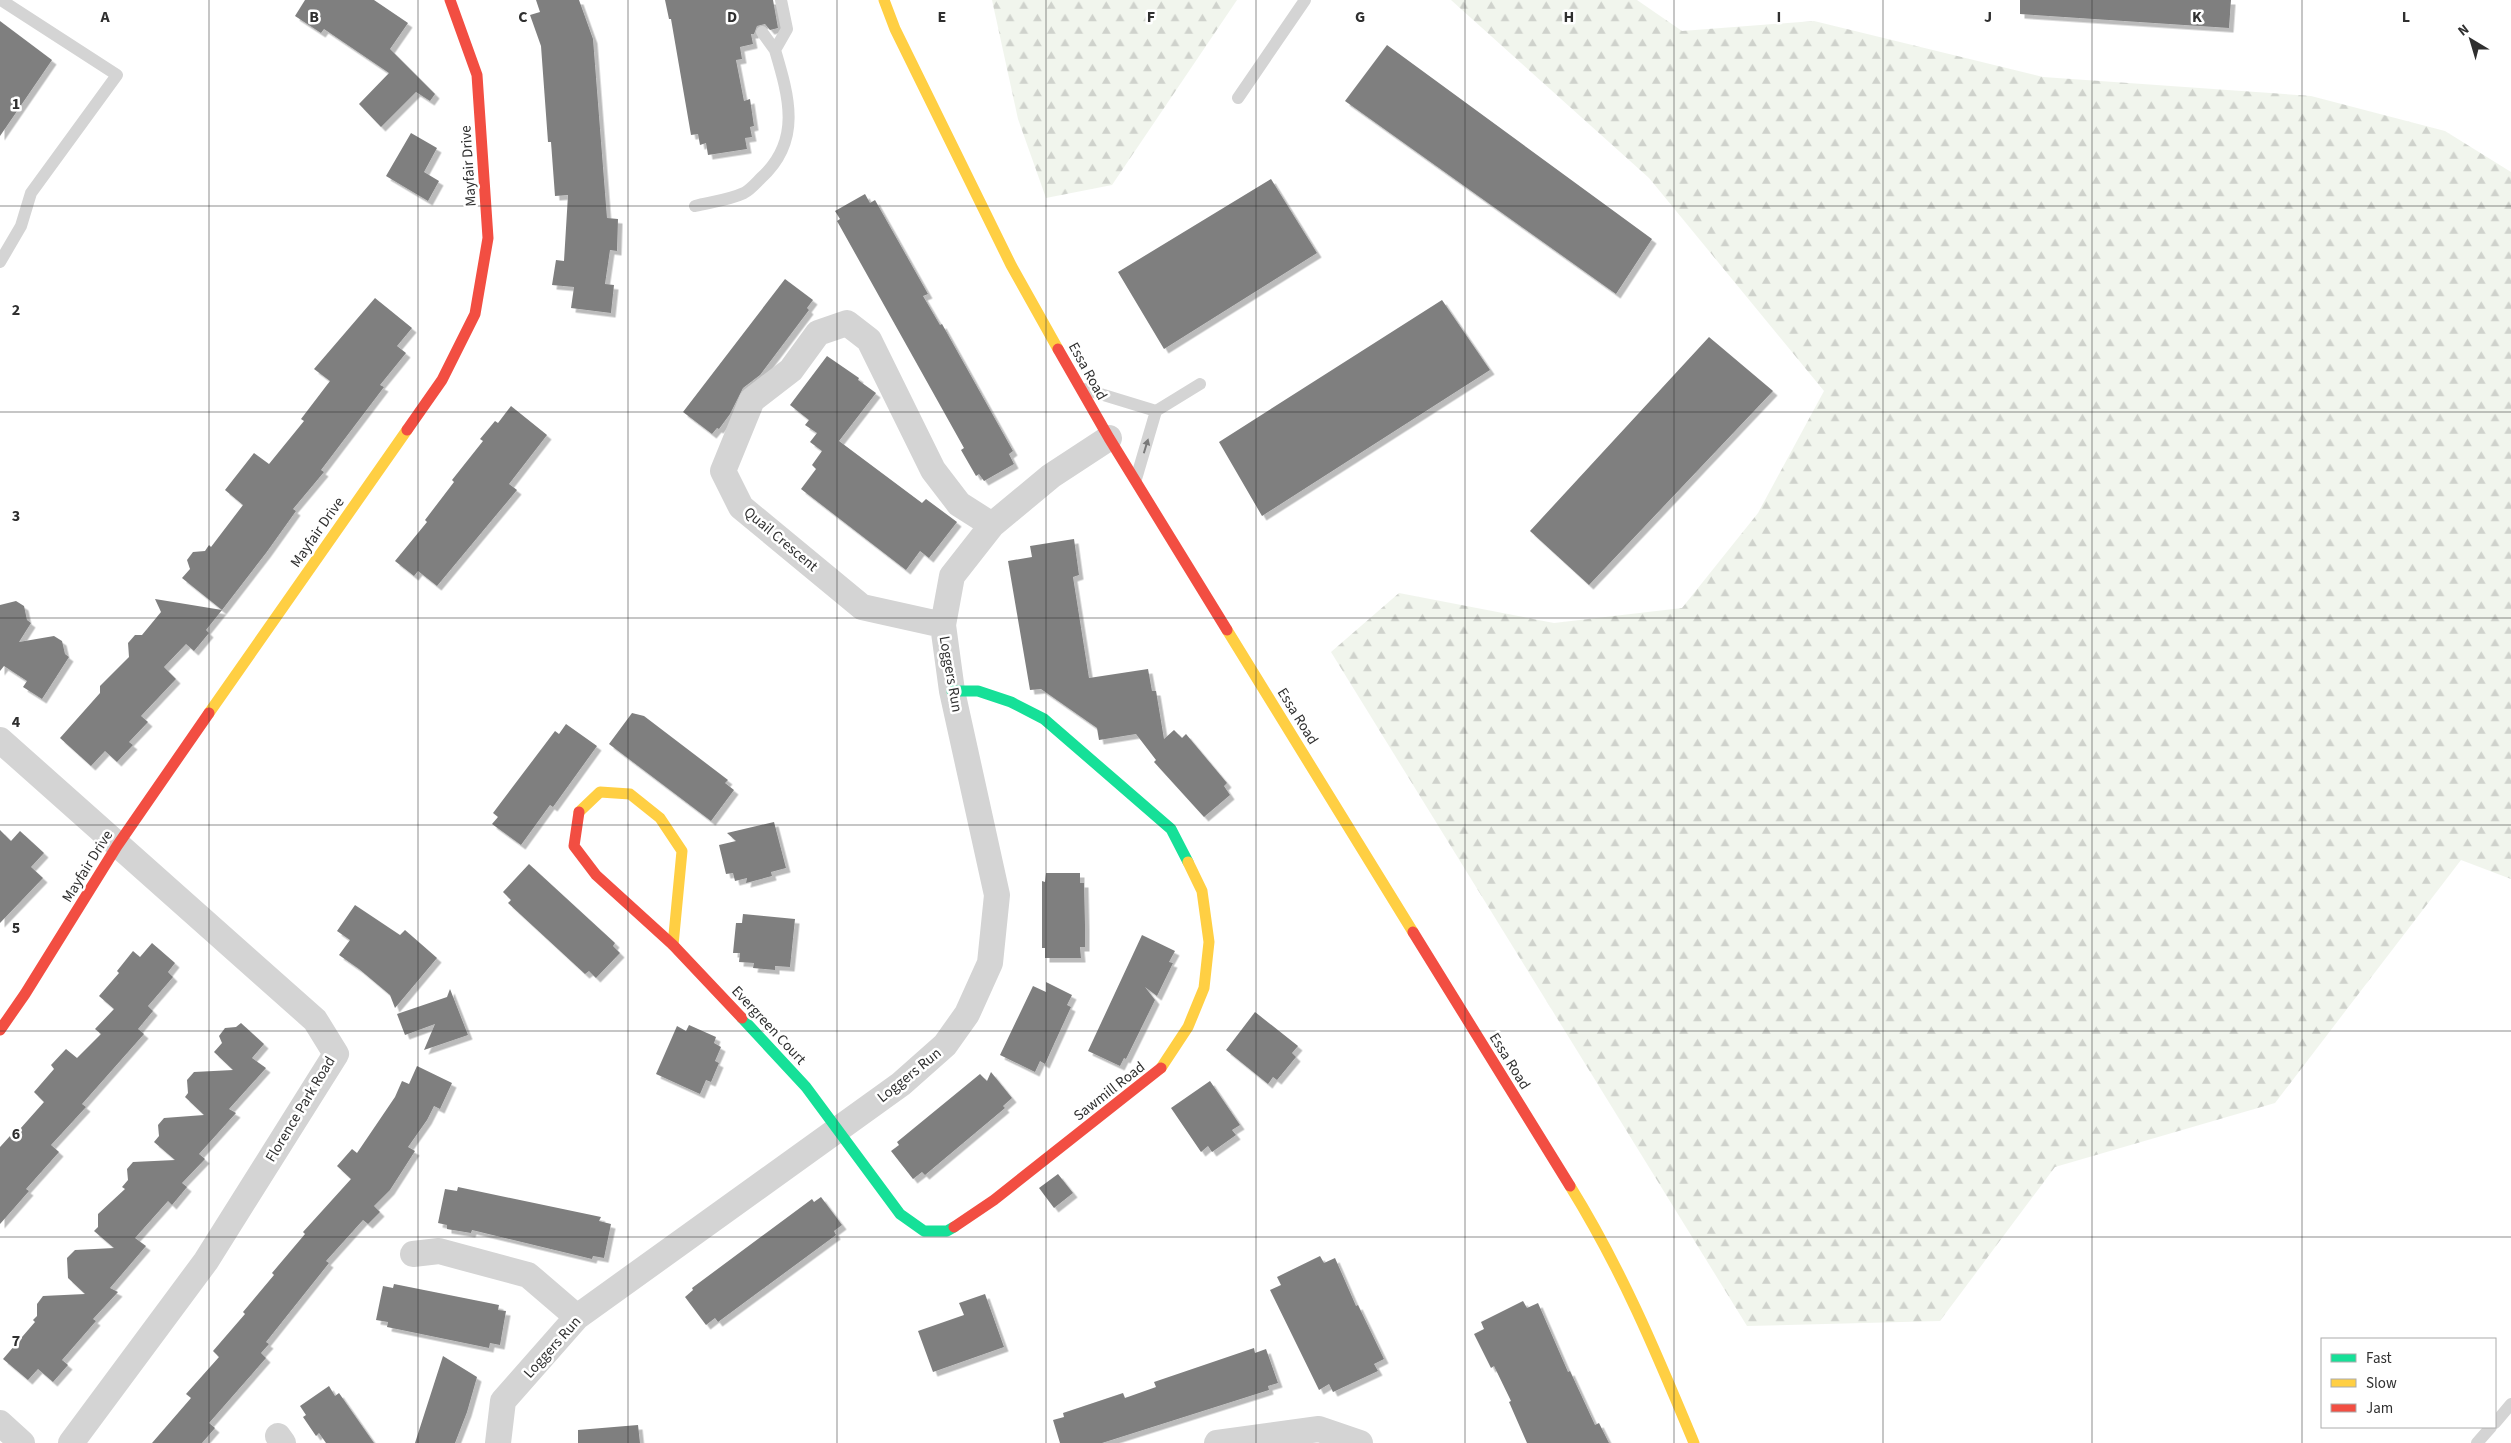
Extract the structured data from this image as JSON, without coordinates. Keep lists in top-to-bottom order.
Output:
{
  "streets": {
    "street": [
      "Mayfair Drive",
      "Essa Road",
      "Quail Crescent",
      "Loggers Run",
      "Evergreen Court",
      "Sawmill Road",
      "Florence Park Road"
    ]
  },
  "crossings": [
    ["Mayfair Drive", "Florence Park Road"],
    ["Essa Road", "Loggers Run"],
    ["Quail Crescent", "Loggers Run"],
    ["Loggers Run", "Evergreen Court"],
    ["Loggers Run", "Sawmill Road"],
    ["Evergreen Court", "Sawmill Road"]
  ],
  "legend": ["Fast", "Slow", "Jam"],
  "north": "top left",
  "grid": {
    "columns": [
      "A",
      "B",
      "C",
      "D",
      "E",
      "F",
      "G",
      "H",
      "I",
      "J",
      "K",
      "L"
    ],
    "rows": [
      "1",
      "2",
      "3",
      "4",
      "5",
      "6",
      "7"
    ]
  }
}
